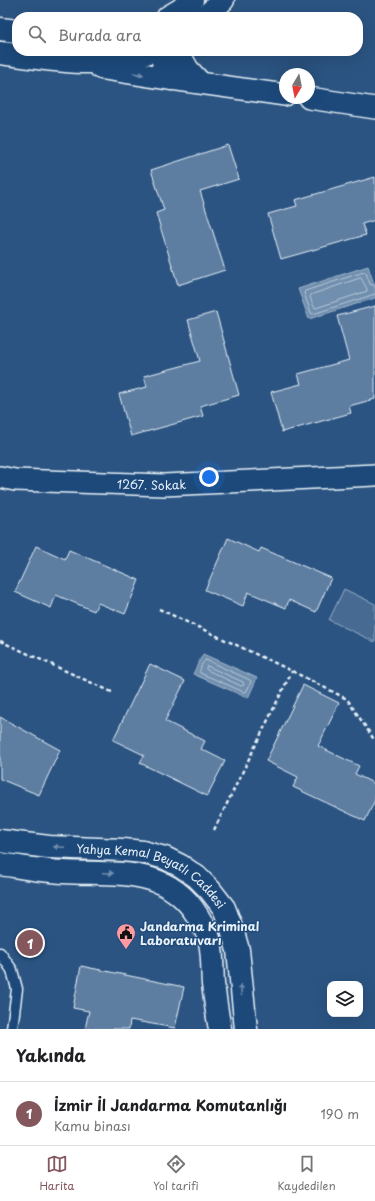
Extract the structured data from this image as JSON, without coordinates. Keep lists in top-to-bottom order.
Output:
{
  "streets": {
    "main road": ["Yahya Kemal Beyatlı Caddesi"],
    "street": ["1267. Sokak"]
  },
  "places": {
    "public building": ["Jandarma Kriminal Laboratuvarı"]
  },
  "north": "bottom",
  "page": {
    "search": "Burada ara",
    "pins": "1",
    "heading": "Yakında",
    "list": [
      {
        "mark": "1",
        "name": "İzmir İl Jandarma Komutanlığı",
        "note": "Kamu binası",
        "value": "190 m"
      }
    ],
    "nav": ["Harita", "Yol tarifi", "Kaydedilen"]
  }
}
